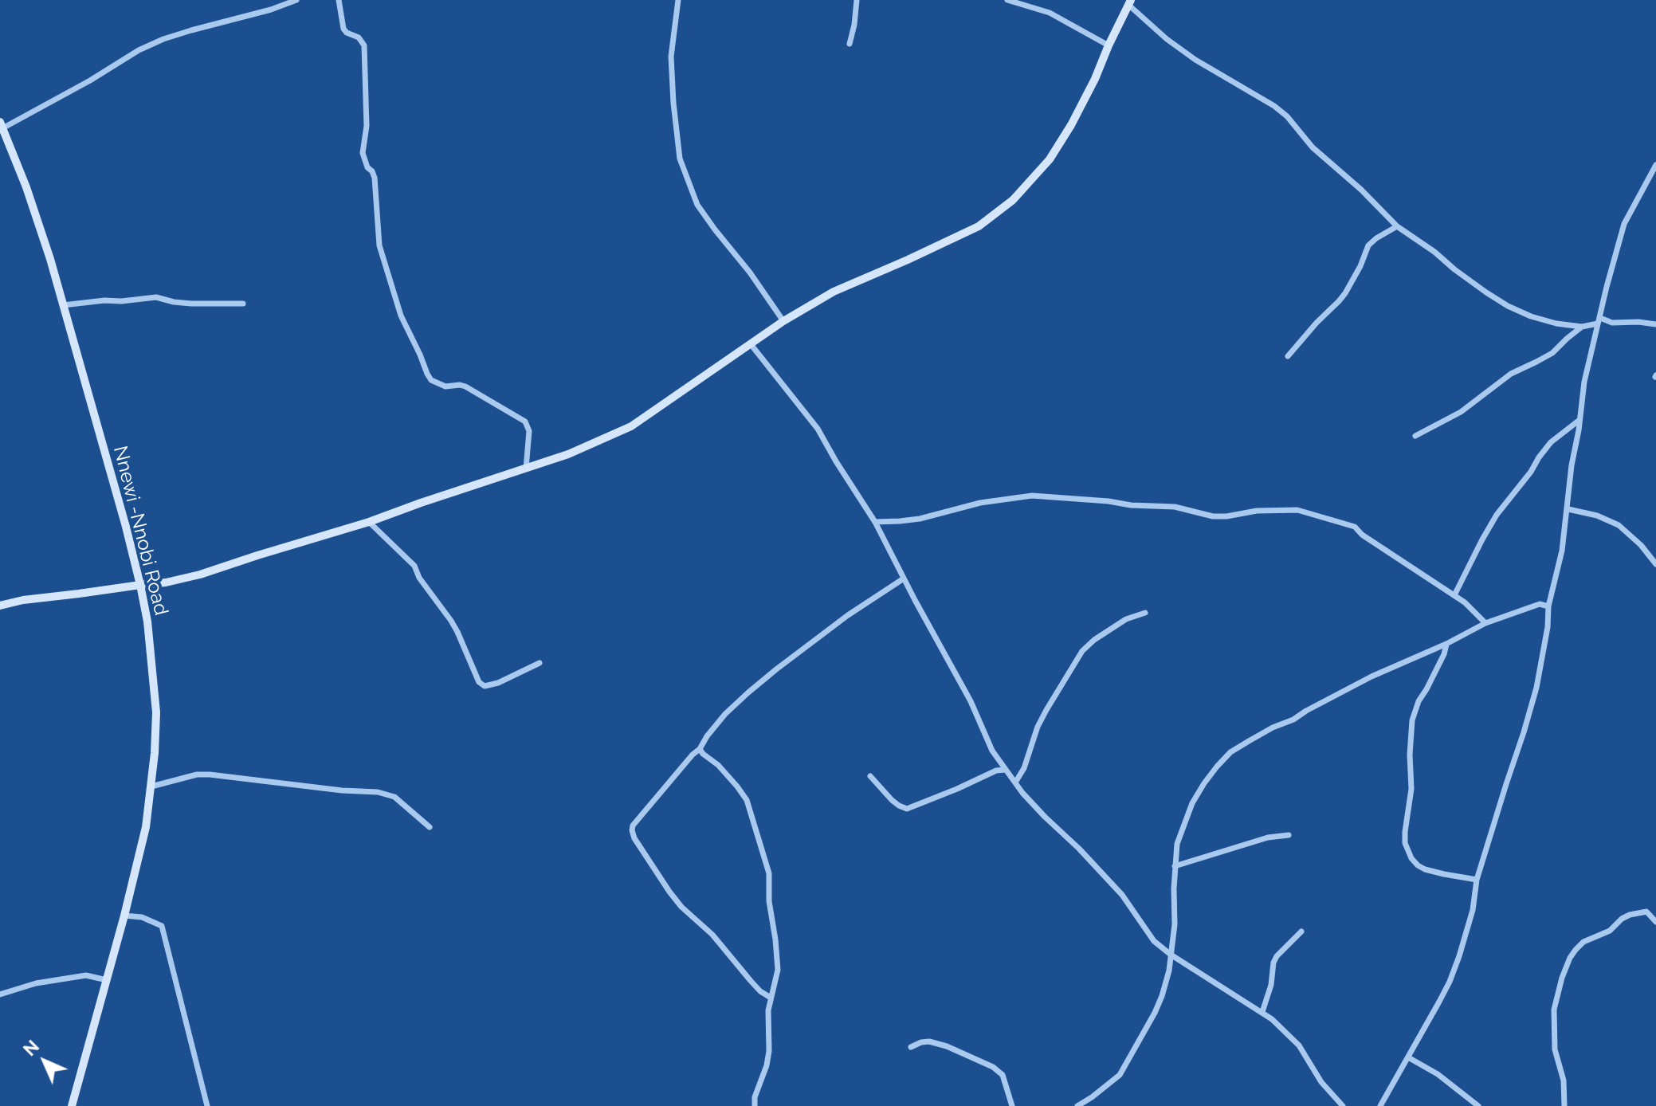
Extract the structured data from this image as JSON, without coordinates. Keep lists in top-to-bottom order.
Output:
{
  "streets": {
    "street": ["Nnewi -Nnobi Road"]
  },
  "north": "top left"
}
